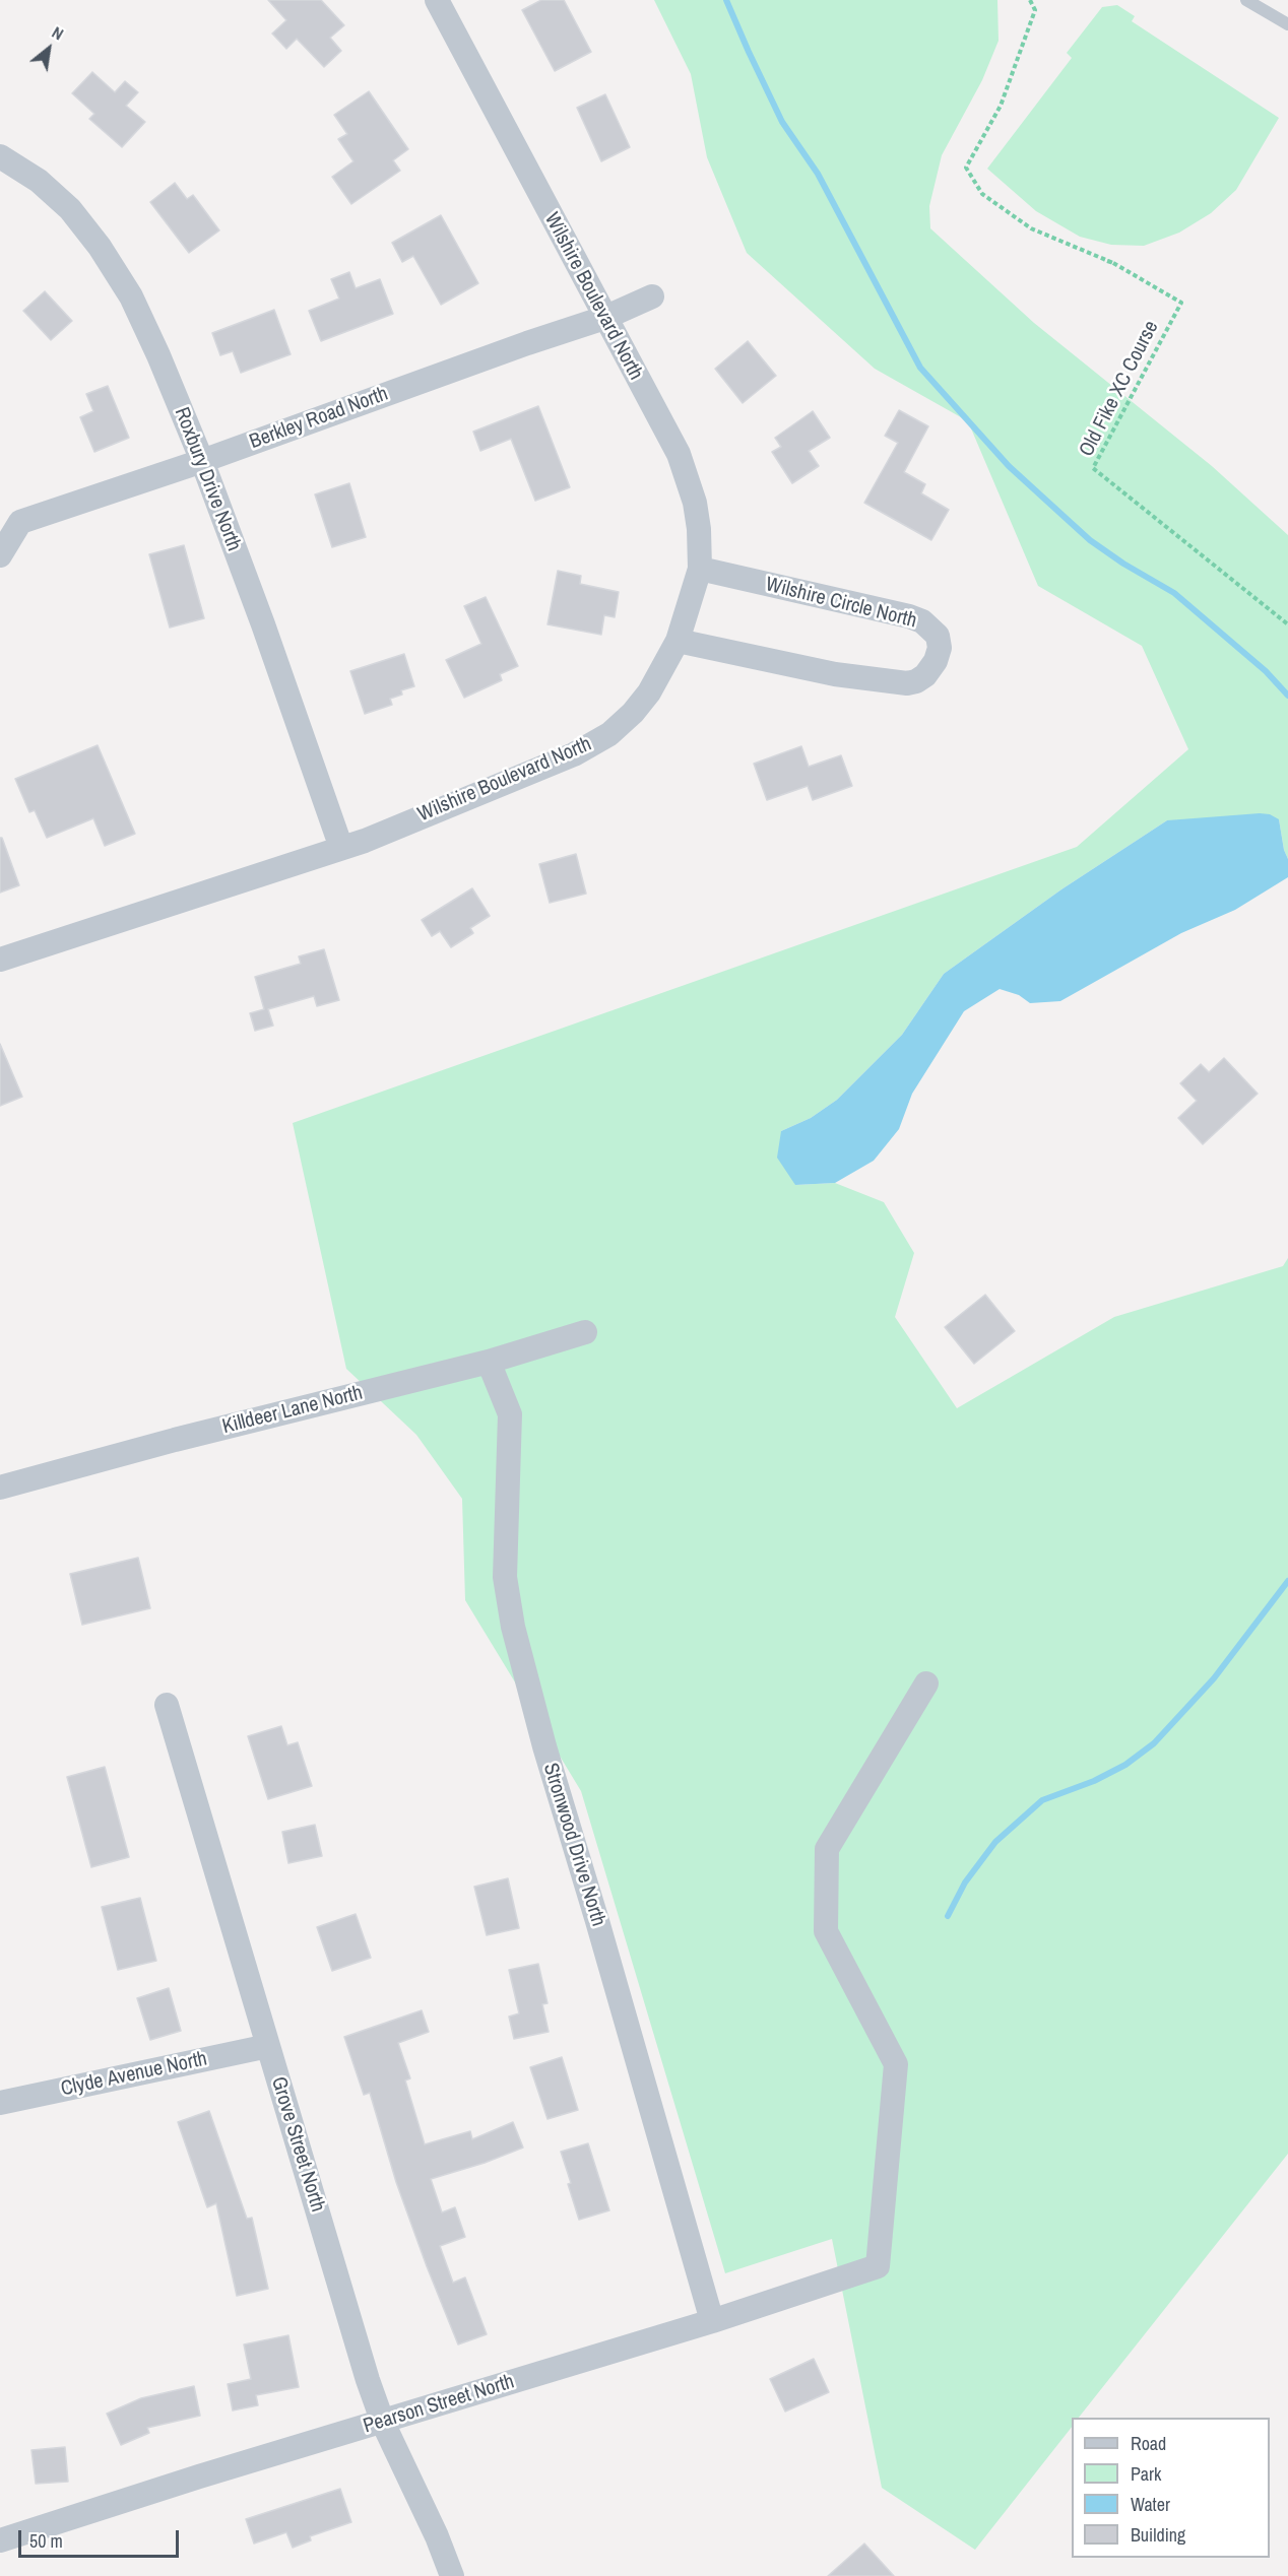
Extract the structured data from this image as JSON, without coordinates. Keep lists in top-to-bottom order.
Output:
{
  "streets": {
    "street": [
      "Wilshire Boulevard North",
      "Berkley Road North",
      "Roxbury Drive North",
      "Wilshire Circle North",
      "Killdeer Lane North",
      "Stronwood Drive North",
      "Clyde Avenue North",
      "Grove Street North",
      "Pearson Street North"
    ],
    "path": ["Old Fike XC Course"]
  },
  "crossings": [
    ["Wilshire Boulevard North", "Berkley Road North"],
    ["Wilshire Boulevard North", "Roxbury Drive North"],
    ["Wilshire Boulevard North", "Wilshire Circle North"],
    ["Berkley Road North", "Roxbury Drive North"],
    ["Killdeer Lane North", "Stronwood Drive North"],
    ["Stronwood Drive North", "Pearson Street North"],
    ["Clyde Avenue North", "Grove Street North"],
    ["Grove Street North", "Pearson Street North"]
  ],
  "legend": [
    "Road",
    "Park",
    "Water",
    "Building"
  ],
  "scale_bar": "50 m",
  "north": "top right"
}
